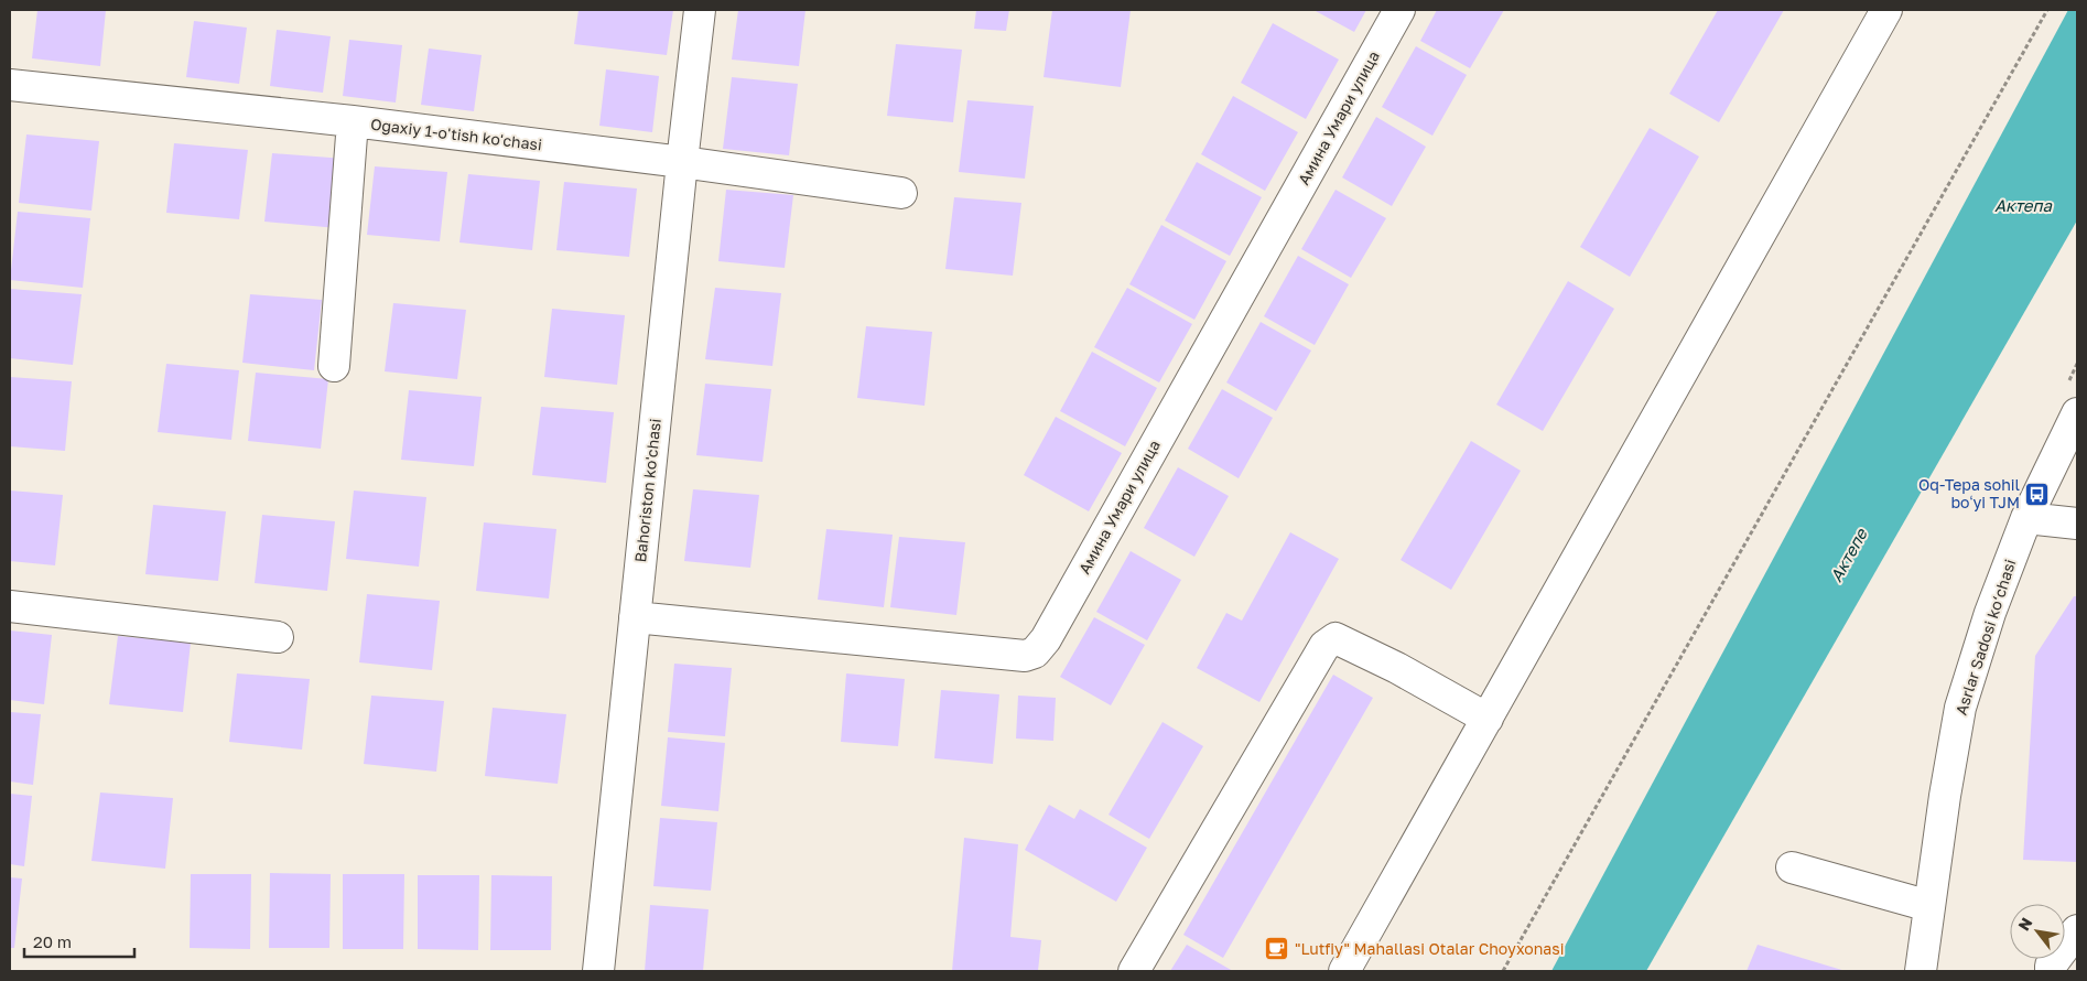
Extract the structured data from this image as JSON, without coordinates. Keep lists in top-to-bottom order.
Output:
{
  "streets": {
    "street": [
      "Амина Умари улица",
      "Ogaxiy 1-o'tish ko'chasi",
      "Bahoriston ko'chasi",
      "Asrlar Sadosi ko‘chasi"
    ]
  },
  "crossings": [
    ["Амина Умари улица", "Bahoriston ko'chasi"],
    ["Ogaxiy 1-o'tish ko'chasi", "Bahoriston ko'chasi"]
  ],
  "water": ["Актепа", "Актепе"],
  "places": {
    "bus stop": ["Oq-Tepa sohil boʻyi TJM"],
    "cafe": ["\"Lutfiy\" Mahallasi Otalar Choyxonasi"]
  },
  "scale_bar": "20 m",
  "north": "top left"
}
